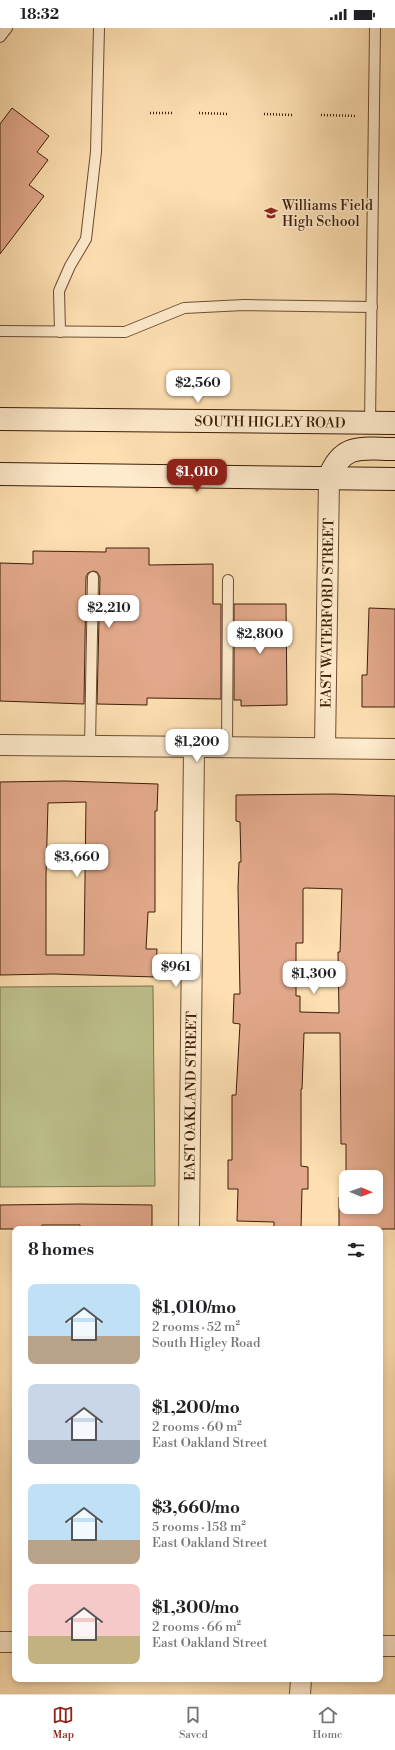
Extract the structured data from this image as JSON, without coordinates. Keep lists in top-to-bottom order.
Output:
{
  "streets": {
    "main road": ["SOUTH HIGLEY ROAD"],
    "street": ["EAST WATERFORD STREET", "EAST OAKLAND STREET"]
  },
  "places": {
    "school or university": ["Williams Field High School"]
  },
  "north": "right",
  "page": {
    "status": "18:32",
    "price": [
      "$2,560",
      "$1,010",
      "$2,210",
      "$2,800",
      "$1,200",
      "$3,660",
      "$961",
      "$1,300"
    ],
    "heading": "8 homes",
    "list": [
      {
        "name": "$1,010/mo",
        "note": "2 rooms · 52 m² · South Higley Road"
      },
      {
        "name": "$1,200/mo",
        "note": "2 rooms · 60 m² · East Oakland Street"
      },
      {
        "name": "$3,660/mo",
        "note": "5 rooms · 158 m² · East Oakland Street"
      },
      {
        "name": "$1,300/mo",
        "note": "2 rooms · 66 m² · East Oakland Street"
      }
    ],
    "tabs": ["Map", "Saved", "Home"]
  }
}
